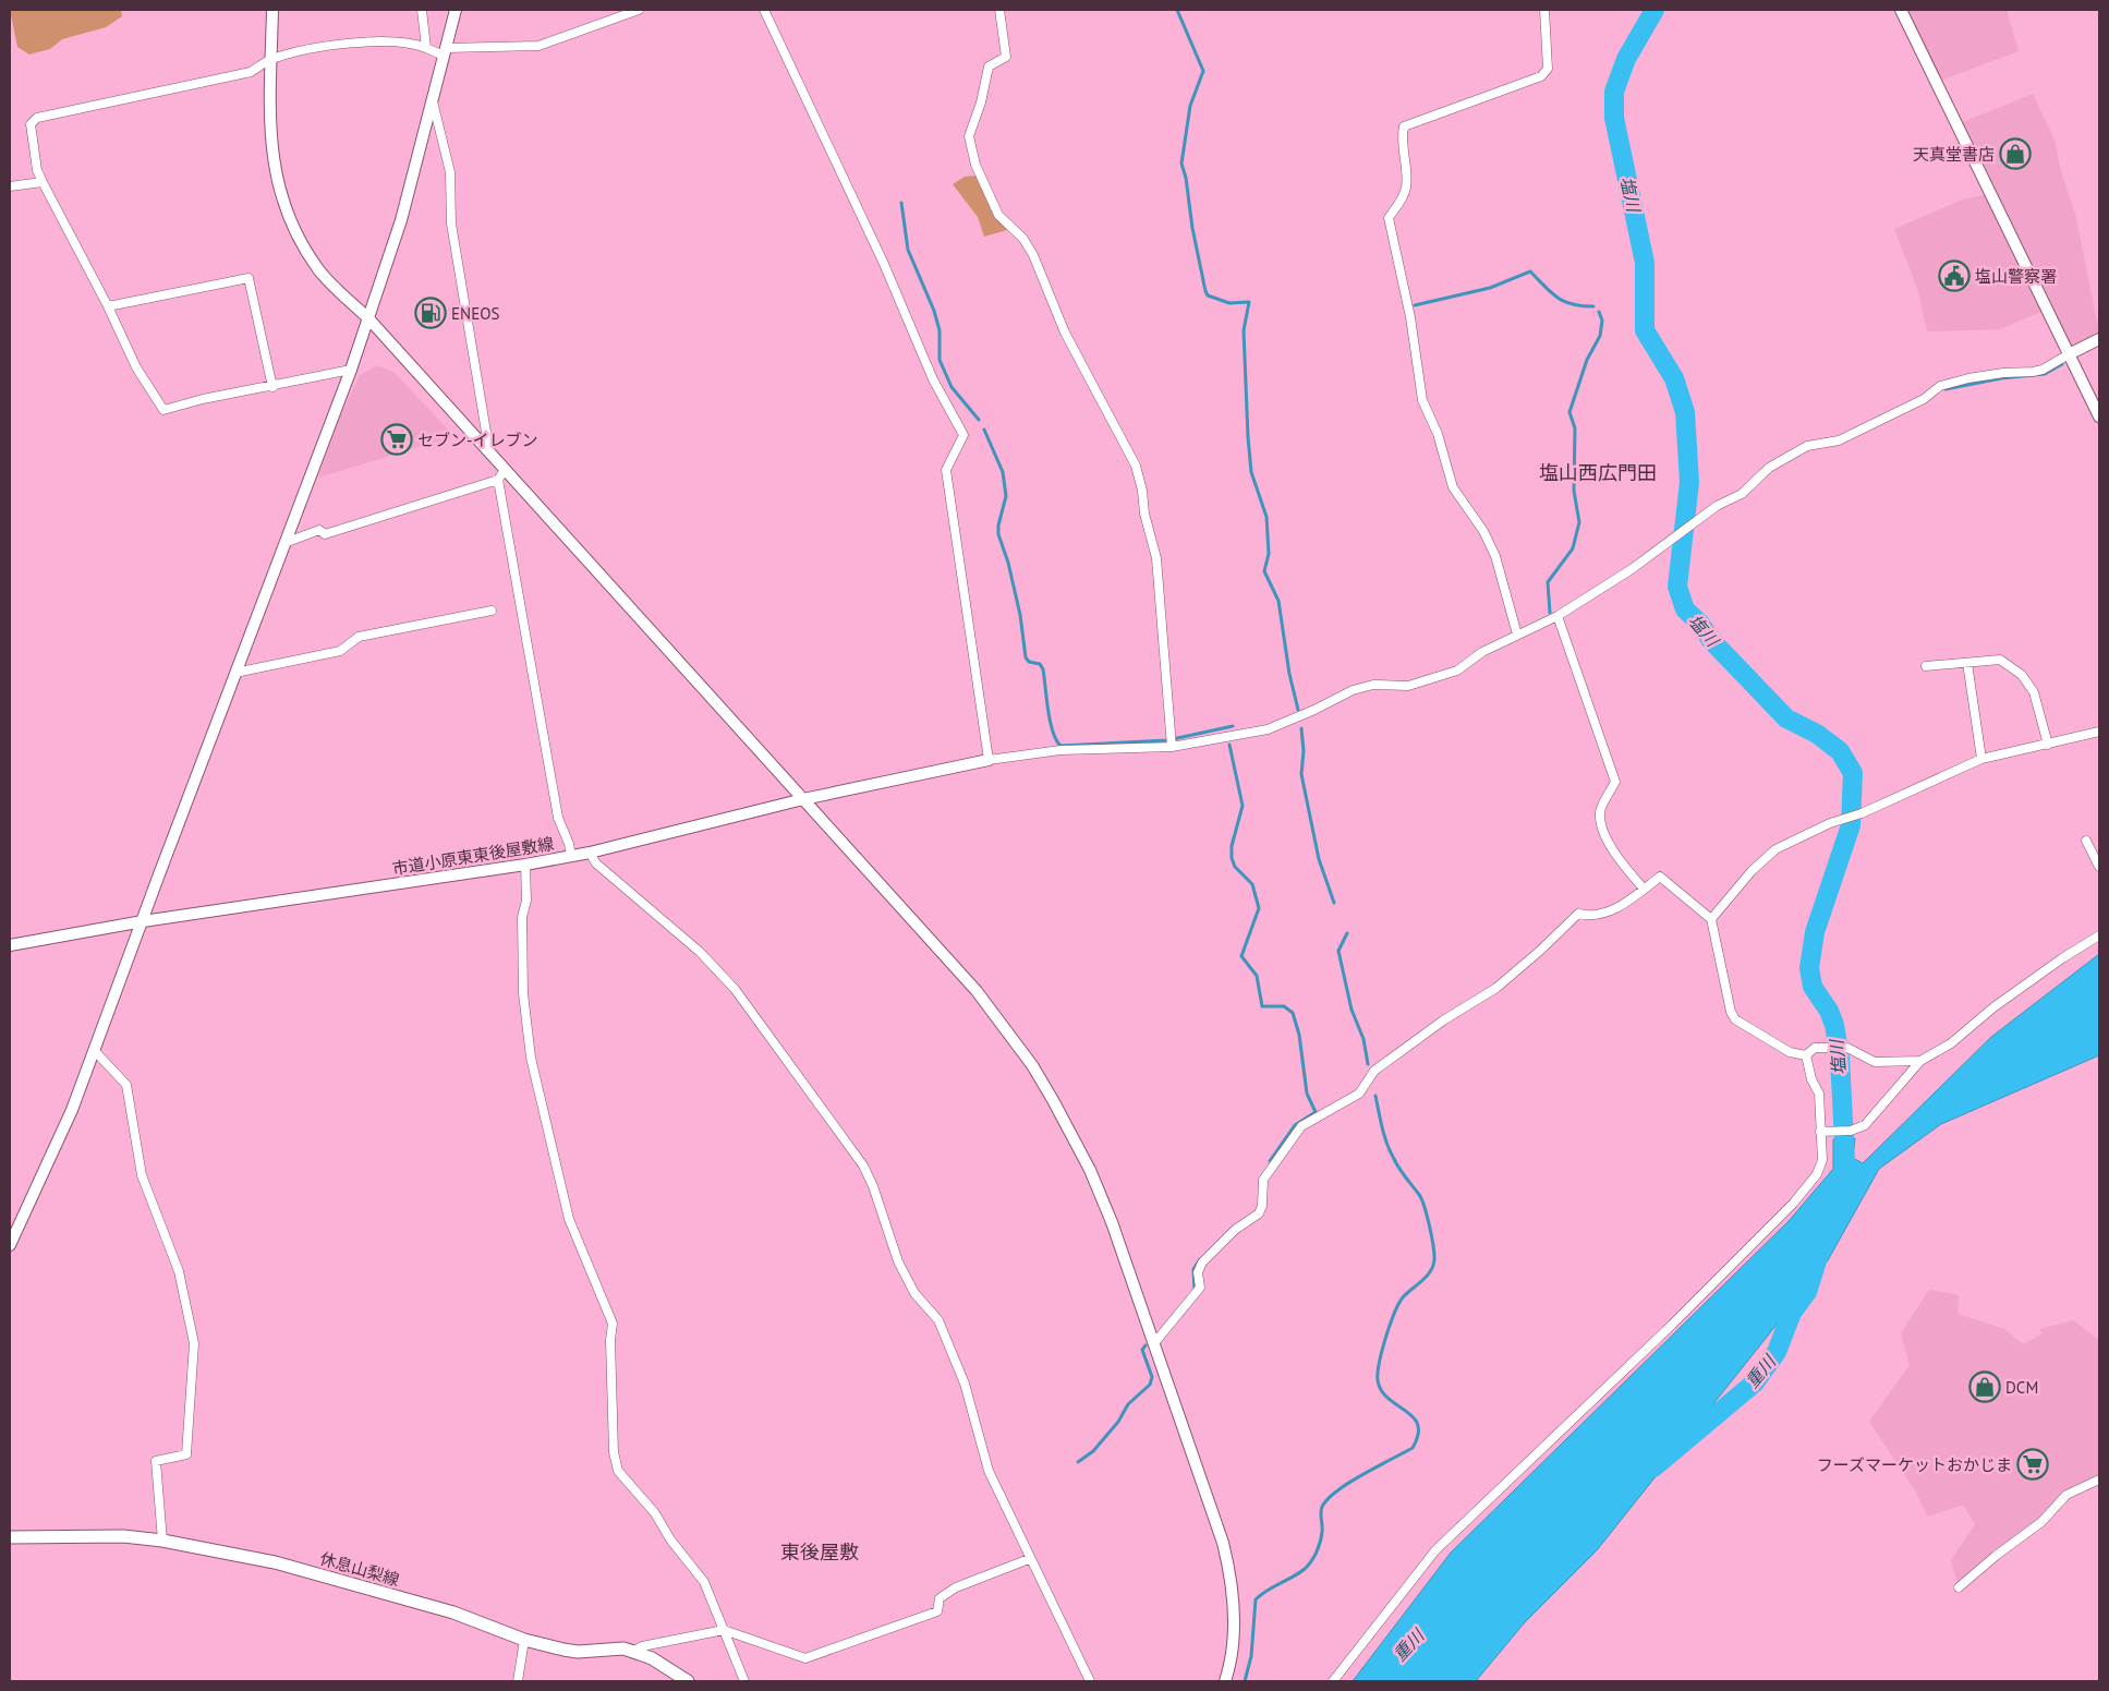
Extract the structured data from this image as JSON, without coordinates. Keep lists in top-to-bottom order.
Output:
{
  "streets": {
    "main road": ["休息山梨線"],
    "street": ["市道小原東東後屋敷線"]
  },
  "districts": ["塩山西広門田", "東後屋敷"],
  "water": ["塩川", "重川"],
  "places": {
    "shop": ["天真堂書店", "DCM"],
    "public building": ["塩山警察署"],
    "fuel station": ["ENEOS"],
    "supermarket": ["セブン-イレブン", "フーズマーケットおかじま"]
  }
}
